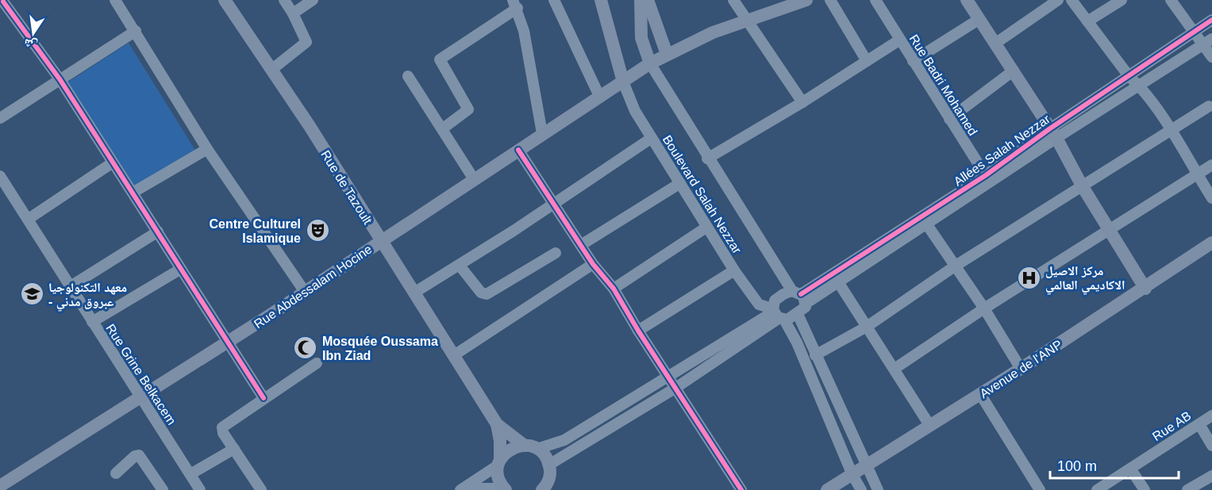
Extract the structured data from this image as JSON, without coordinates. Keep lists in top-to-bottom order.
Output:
{
  "streets": {
    "main road": ["Rue de Tazoult", "Rue Abdessalam Hocine", "Avenue de l'ANP"],
    "street": [
      "Rue Badri Mohamed",
      "Allées Salah Nezzar",
      "Boulevard Salah Nezzar",
      "Rue Grine Belkacem",
      "Rue AB"
    ]
  },
  "crossings": [
    ["Rue Badri Mohamed", "Allées Salah Nezzar"],
    ["Allées Salah Nezzar", "Boulevard Salah Nezzar"],
    ["Rue de Tazoult", "Rue Abdessalam Hocine"],
    ["Boulevard Salah Nezzar", "Rue Abdessalam Hocine"],
    ["Rue Abdessalam Hocine", "Rue Grine Belkacem"]
  ],
  "places": {
    "theatre": ["Centre Culturel Islamique"],
    "hospital": ["مركز الاصيل الاكاديمي العالمي"],
    "school or university": ["معهد التكنولوجيا - عبروق مدني"],
    "mosque": ["Mosquée Oussama Ibn Ziad"]
  },
  "scale_bar": "100 m",
  "north": "bottom"
}
